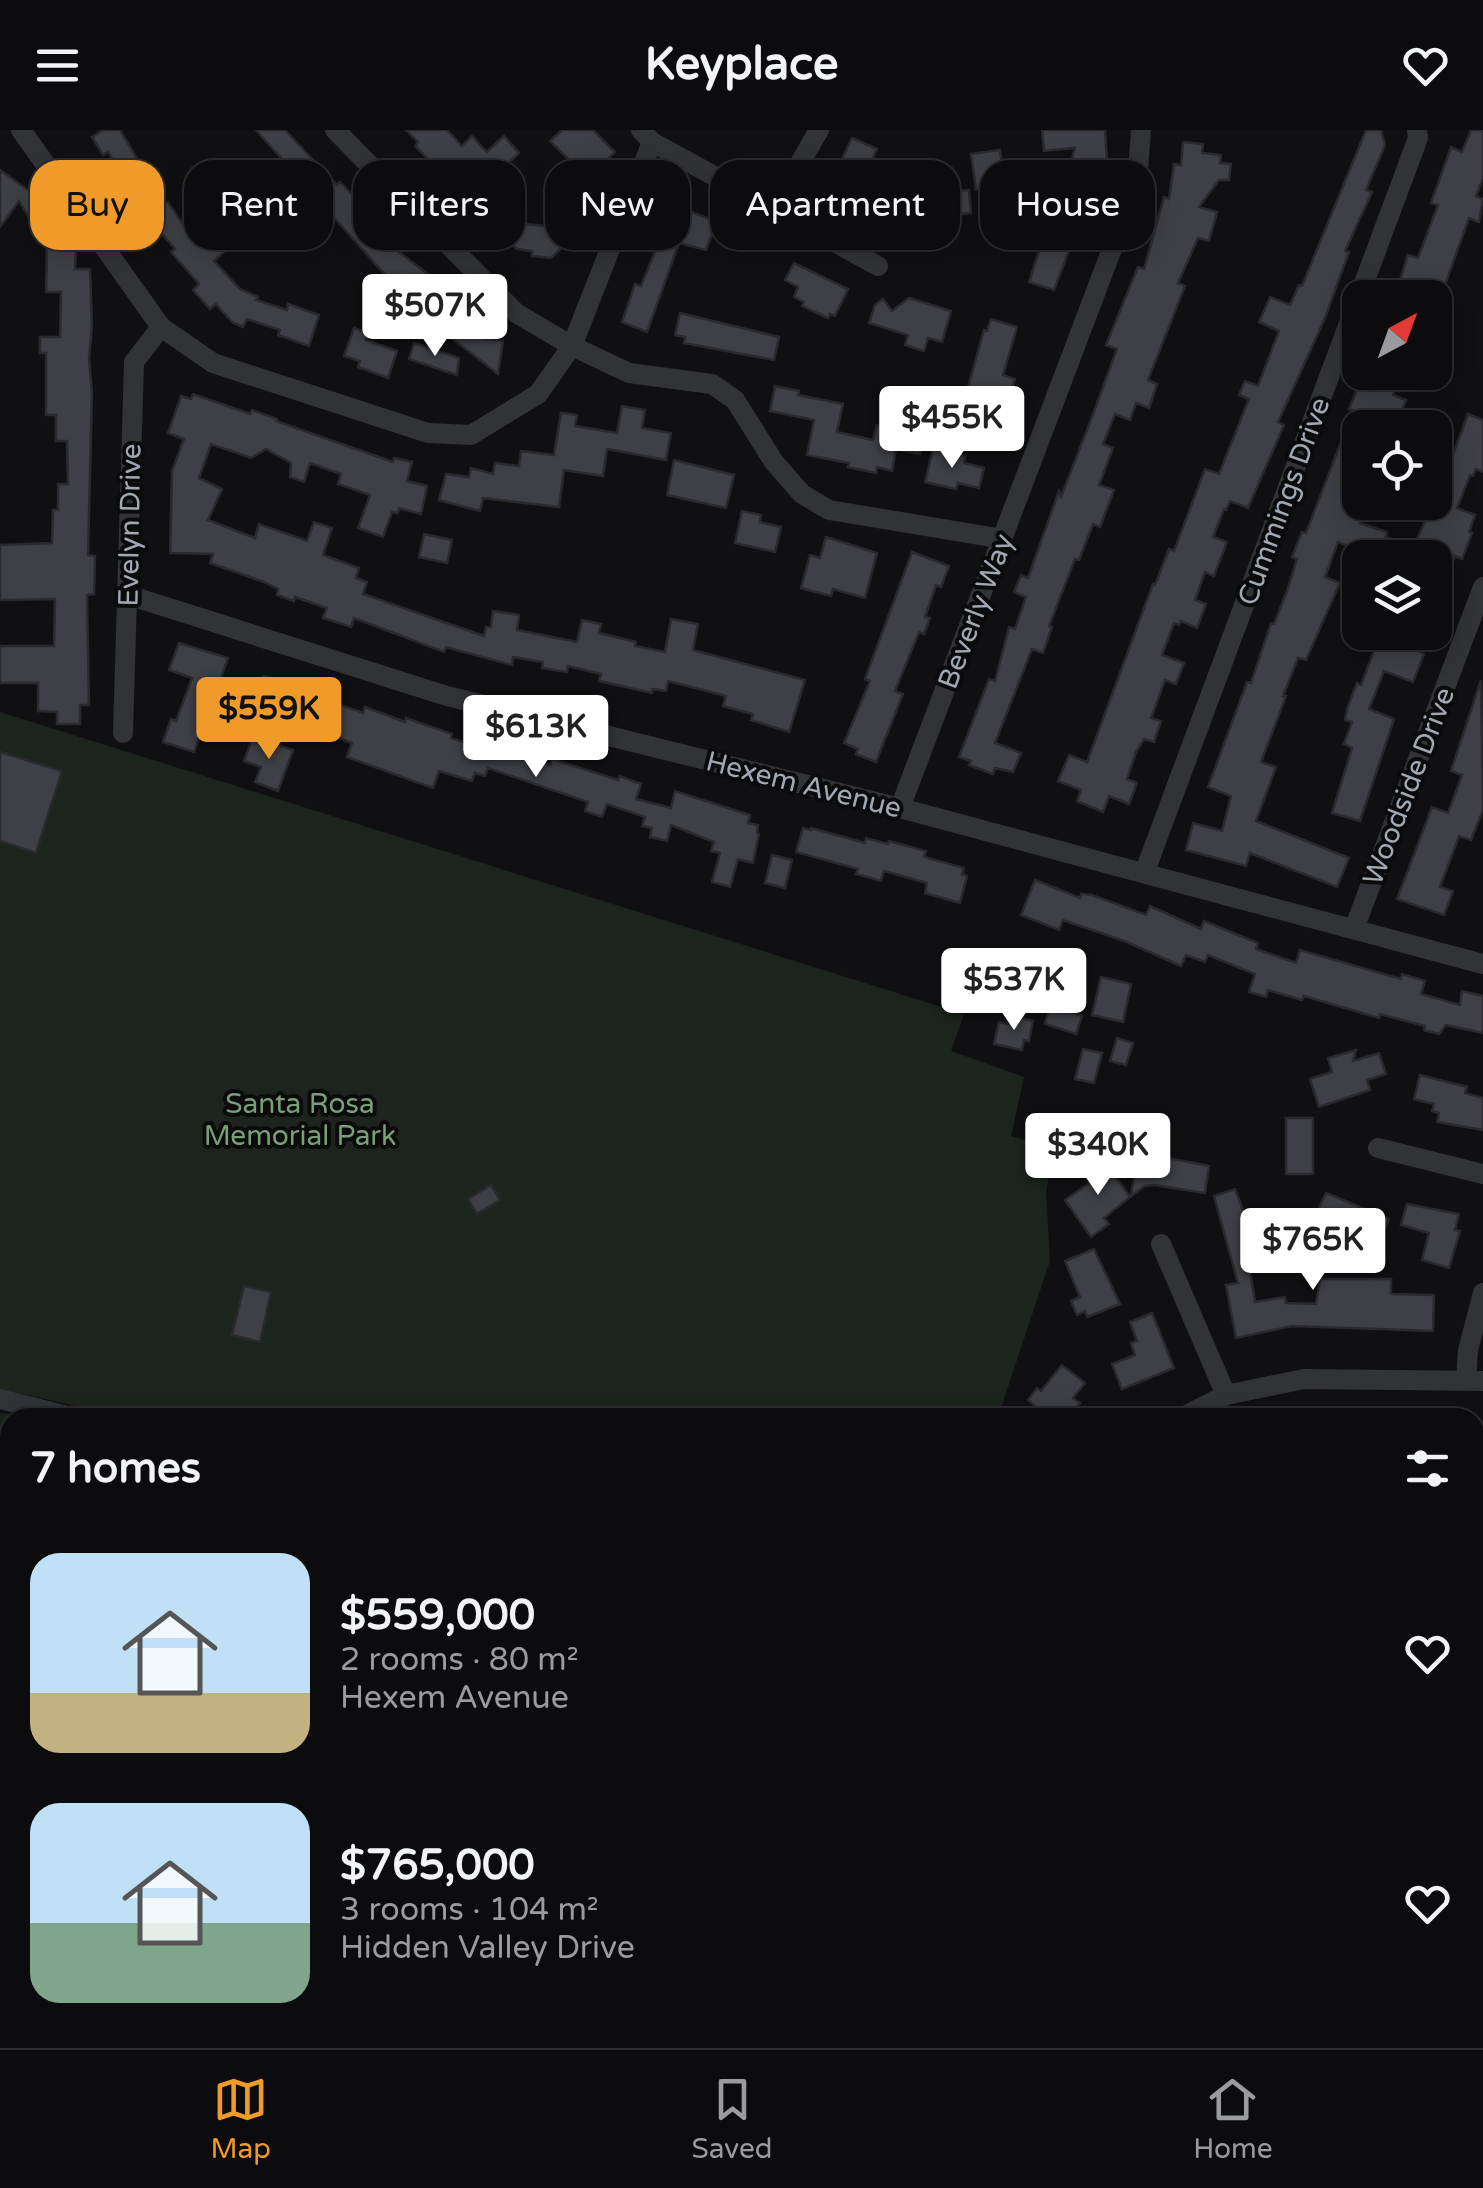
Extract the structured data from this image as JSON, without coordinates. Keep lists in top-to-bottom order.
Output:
{
  "streets": {
    "street": [
      "Cummings Drive",
      "Evelyn Drive",
      "Beverly Way",
      "Hexem Avenue",
      "Woodside Drive"
    ]
  },
  "crossings": [
    ["Cummings Drive", "Hexem Avenue"],
    ["Evelyn Drive", "Hexem Avenue"],
    ["Beverly Way", "Hexem Avenue"],
    ["Hexem Avenue", "Woodside Drive"]
  ],
  "parks": ["Santa Rosa Memorial Park"],
  "north": "top right",
  "page": {
    "header": "Keyplace",
    "chip": [
      "Buy",
      "Rent",
      "Filters",
      "New",
      "Apartment",
      "House"
    ],
    "price": [
      "$507K",
      "$455K",
      "$559K",
      "$613K",
      "$537K",
      "$340K",
      "$765K"
    ],
    "heading": "7 homes",
    "list": [
      {
        "name": "$559,000",
        "note": "2 rooms · 80 m² · Hexem Avenue"
      },
      {
        "name": "$765,000",
        "note": "3 rooms · 104 m² · Hidden Valley Drive"
      }
    ],
    "tabs": ["Map", "Saved", "Home"]
  }
}
